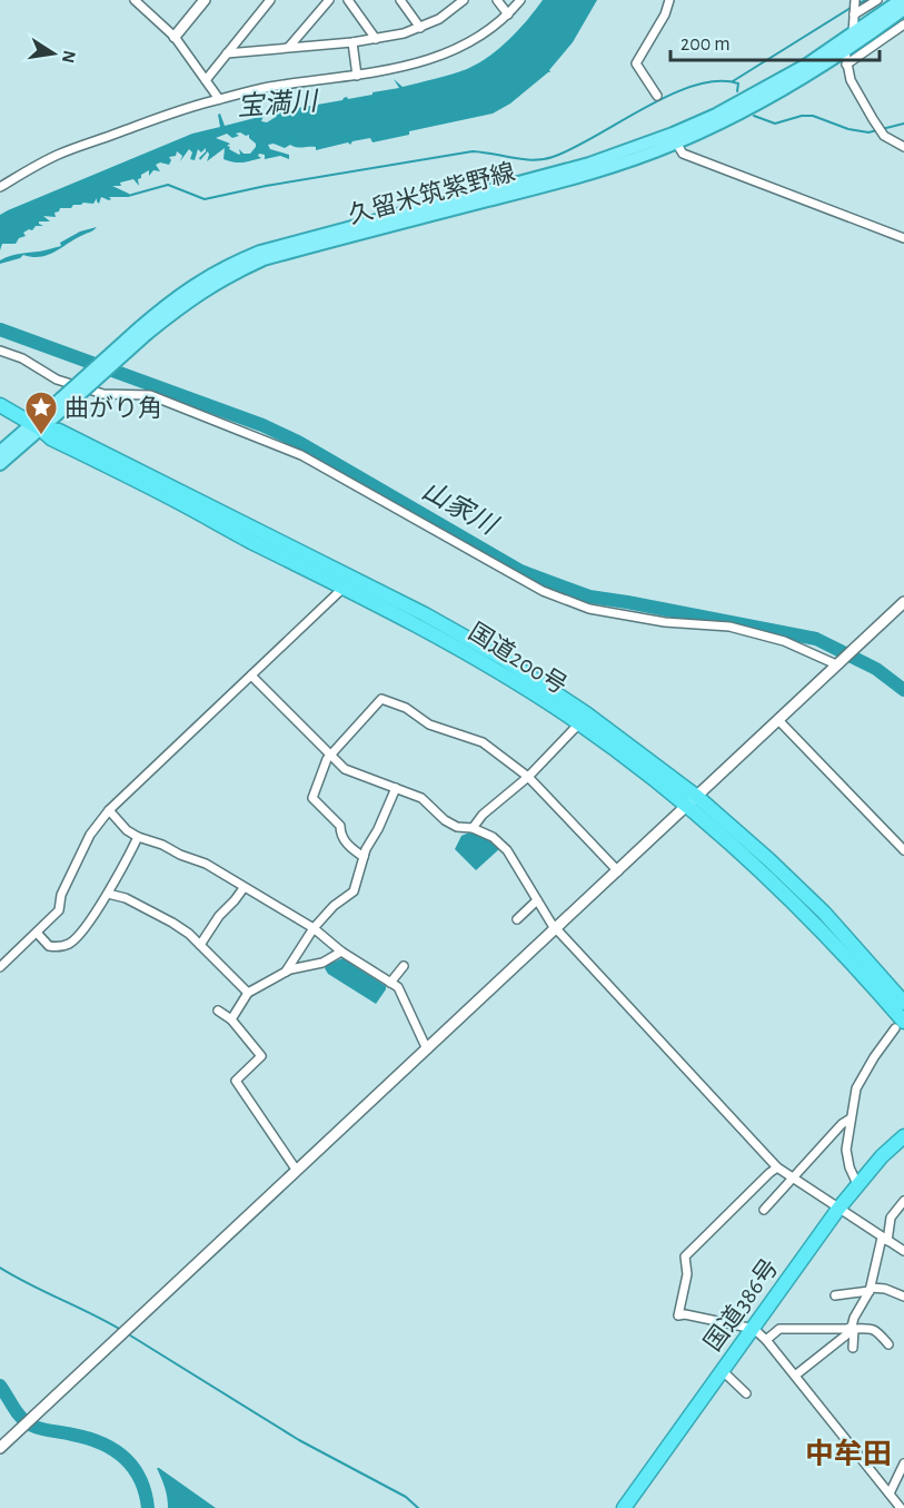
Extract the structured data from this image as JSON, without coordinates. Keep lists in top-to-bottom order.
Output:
{
  "streets": {
    "highway": ["国道200号", "国道386号"],
    "main road": ["久留米筑紫野線"]
  },
  "crossings": [
    ["久留米筑紫野線", "国道200号"]
  ],
  "districts": ["中牟田"],
  "water": ["宝満川", "山家川"],
  "places": {
    "place": ["曲がり角"]
  },
  "scale_bar": "200 m",
  "north": "right"
}
